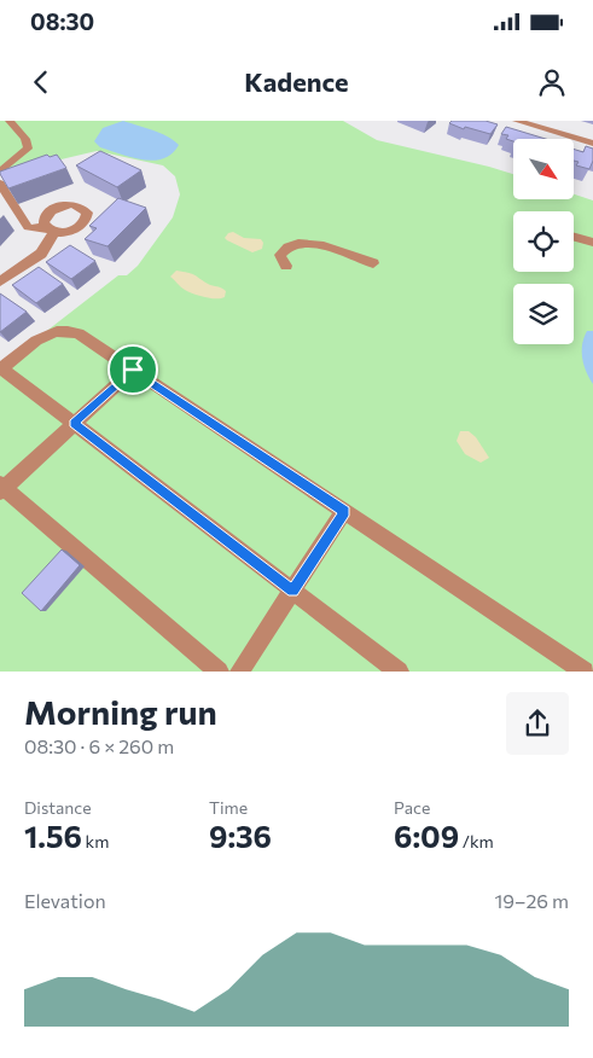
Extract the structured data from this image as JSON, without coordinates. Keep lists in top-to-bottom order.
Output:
{
  "north": "bottom right",
  "page": {
    "status": "08:30",
    "header": "Kadence",
    "heading": ["Morning run", "08:30 · 6 × 260 m"],
    "stats": [
      ["Distance", "1.56 km"],
      ["Time", "9:36"],
      ["Pace", "6:09 /km"]
    ],
    "chart": ["Elevation", "19–26 m"]
  }
}
